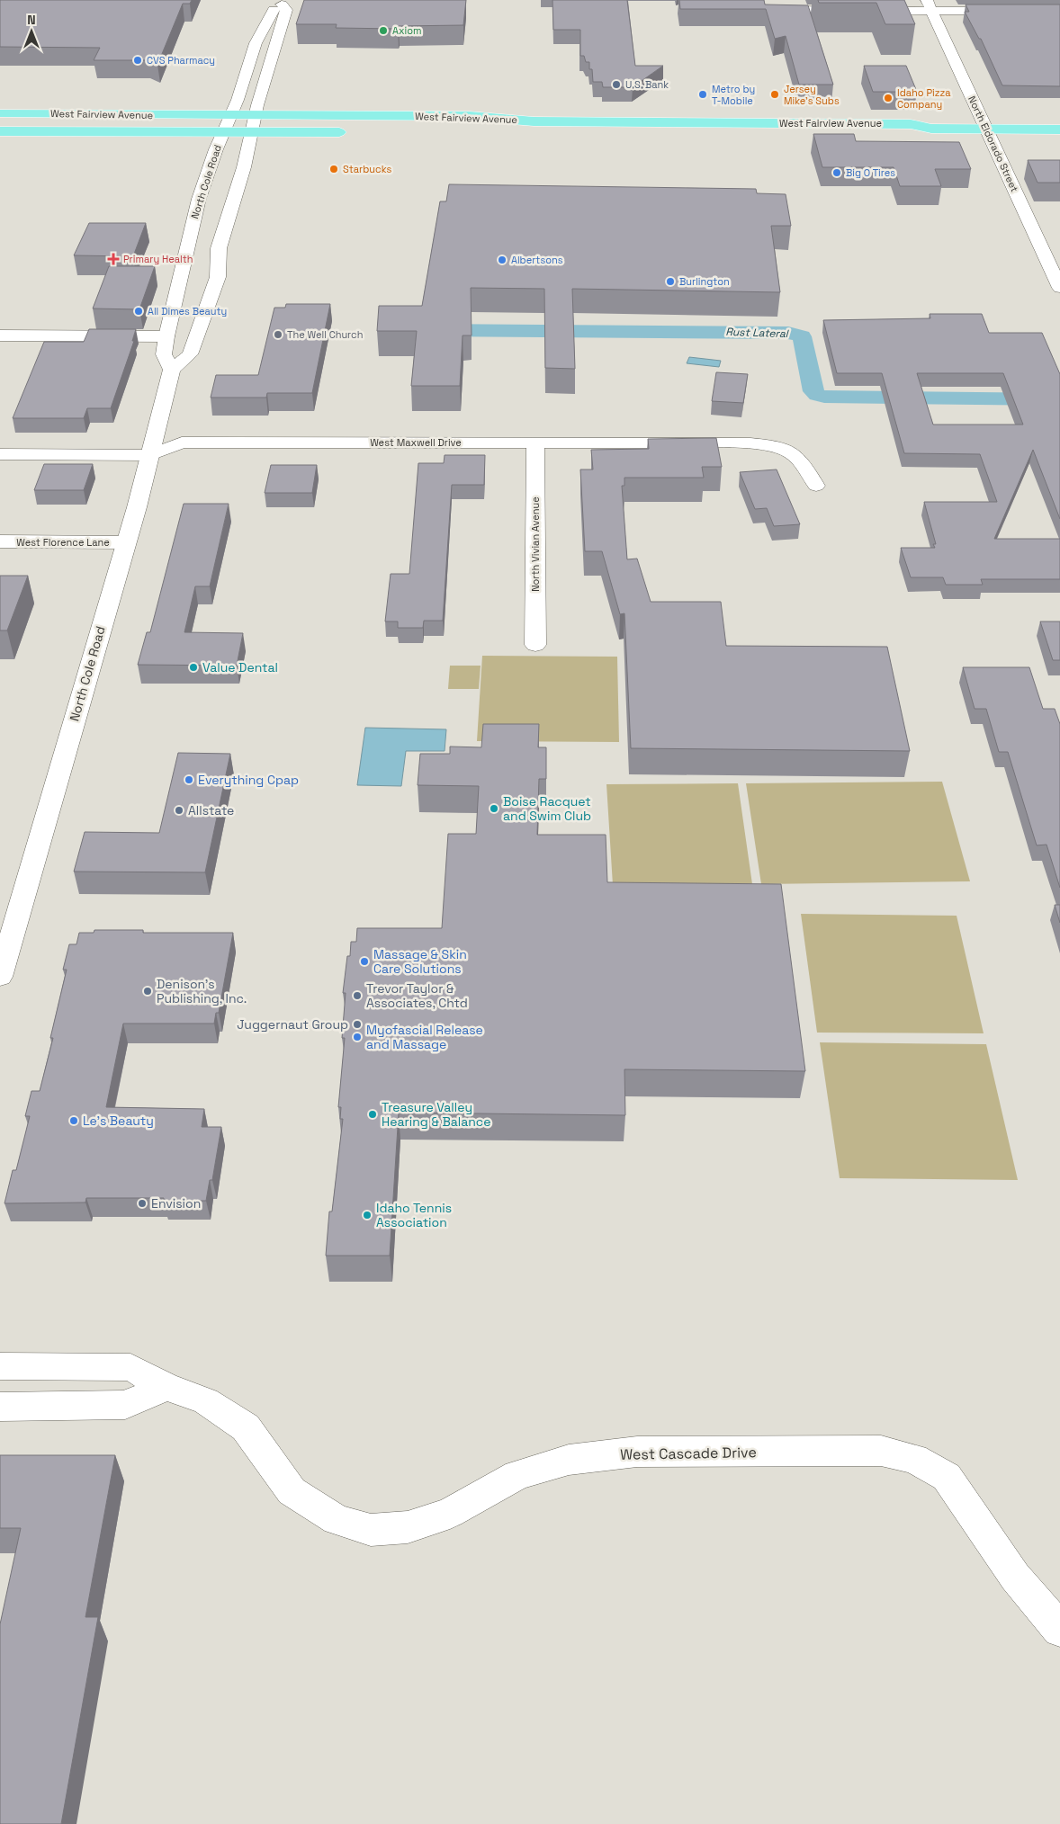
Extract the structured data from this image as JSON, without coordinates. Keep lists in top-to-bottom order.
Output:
{
  "streets": {
    "main road": ["West Fairview Avenue"],
    "street": [
      "North Eldorado Street",
      "North Cole Road",
      "West Maxwell Drive",
      "West Florence Lane",
      "North Vivian Avenue",
      "West Cascade Drive"
    ]
  },
  "crossings": [
    ["West Fairview Avenue", "North Eldorado Street"],
    ["West Fairview Avenue", "North Cole Road"],
    ["North Cole Road", "West Maxwell Drive"],
    ["North Cole Road", "West Florence Lane"],
    ["West Maxwell Drive", "North Vivian Avenue"]
  ],
  "water": ["Rust Lateral"],
  "places": {
    "other": [
      "Axiom",
      "CVS Pharmacy",
      "U.S. Bank",
      "Metro by T-Mobile",
      "Jersey Mike's Subs",
      "Idaho Pizza Company",
      "Starbucks",
      "Big O Tires",
      "Albertsons",
      "Burlington",
      "All Dimes Beauty",
      "The Well Church",
      "Value Dental",
      "Everything Cpap",
      "Boise Racquet and Swim Club",
      "Allstate",
      "Massage & Skin Care Solutions",
      "Denison's Publishing, Inc.",
      "Trevor Taylor & Associates, Chtd",
      "Juggernaut Group",
      "Myofascial Release and Massage",
      "Treasure Valley Hearing & Balance",
      "Le's Beauty",
      "Envision",
      "Idaho Tennis Association"
    ],
    "health": ["Primary Health"]
  },
  "north": "top"
}
